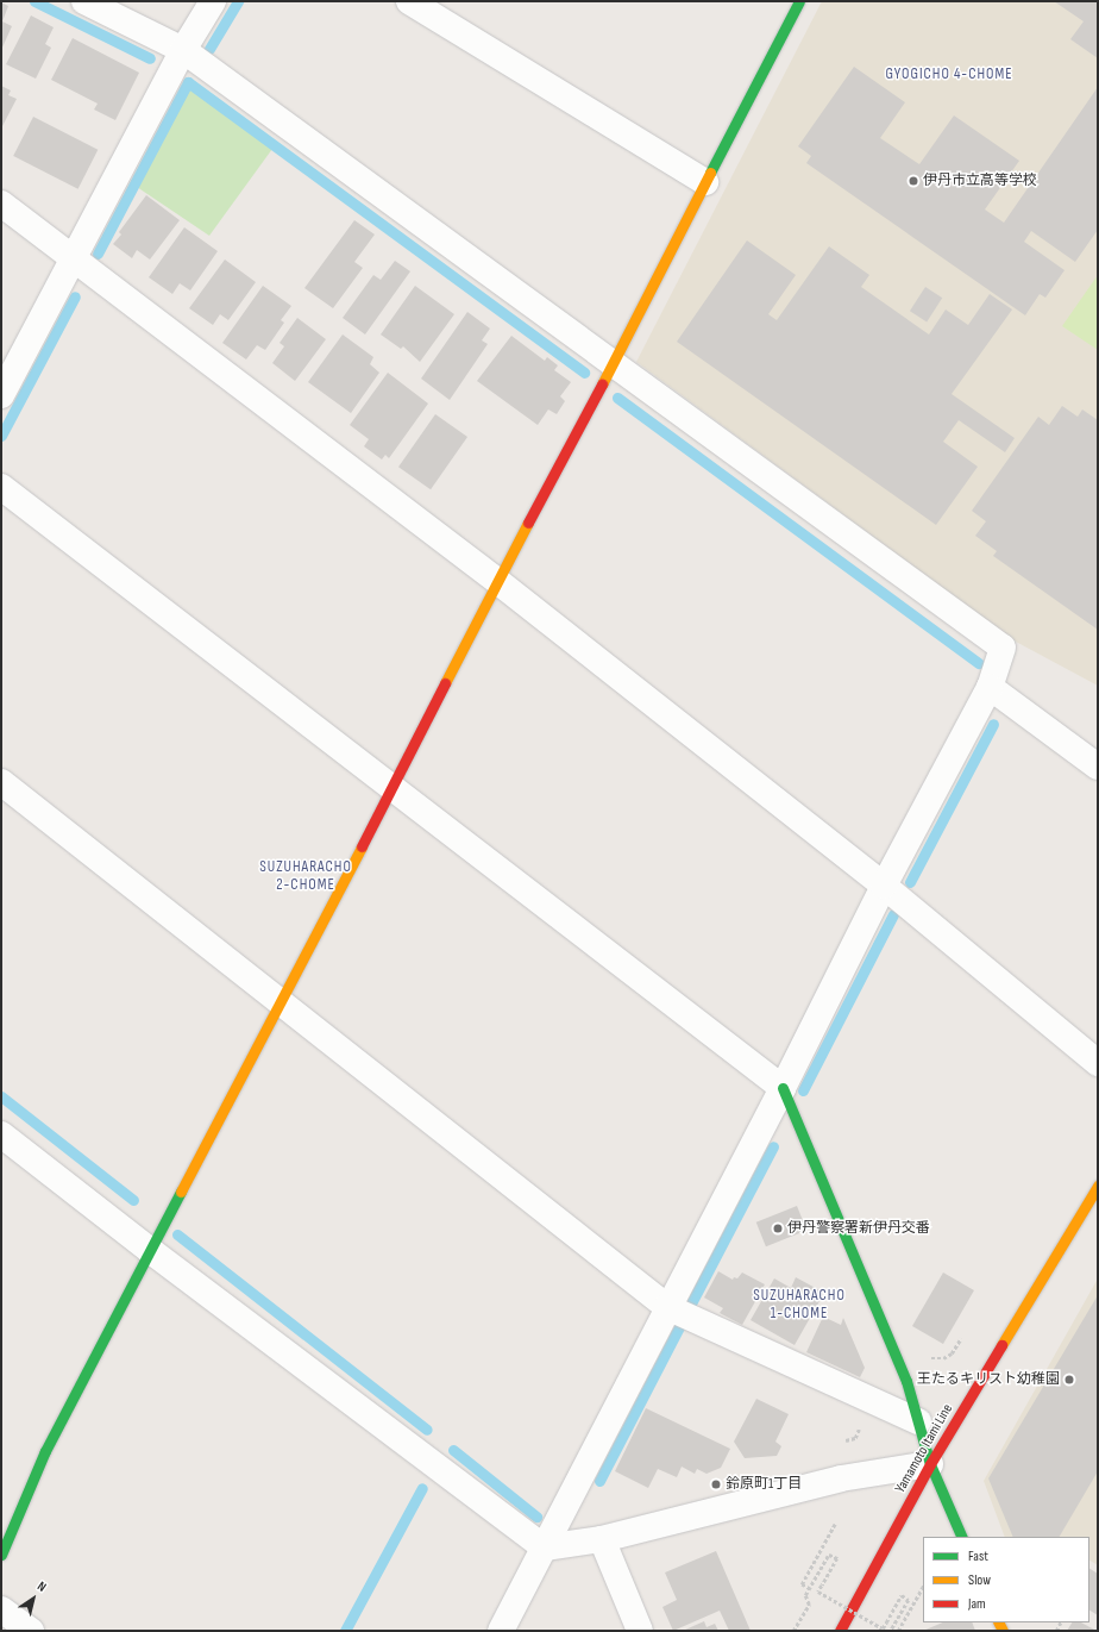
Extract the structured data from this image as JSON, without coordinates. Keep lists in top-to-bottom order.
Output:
{
  "streets": {
    "street": ["Yamamoto Itami Line"]
  },
  "districts": ["GYOGICHO 4-CHOME", "SUZUHARACHO 2-CHOME", "SUZUHARACHO 1-CHOME"],
  "places": [
    "伊丹市立高等学校",
    "伊丹警察署新伊丹交番",
    "王たるキリスト幼稚園",
    "鈴原町1丁目"
  ],
  "legend": ["Fast", "Slow", "Jam"],
  "north": "top right"
}
